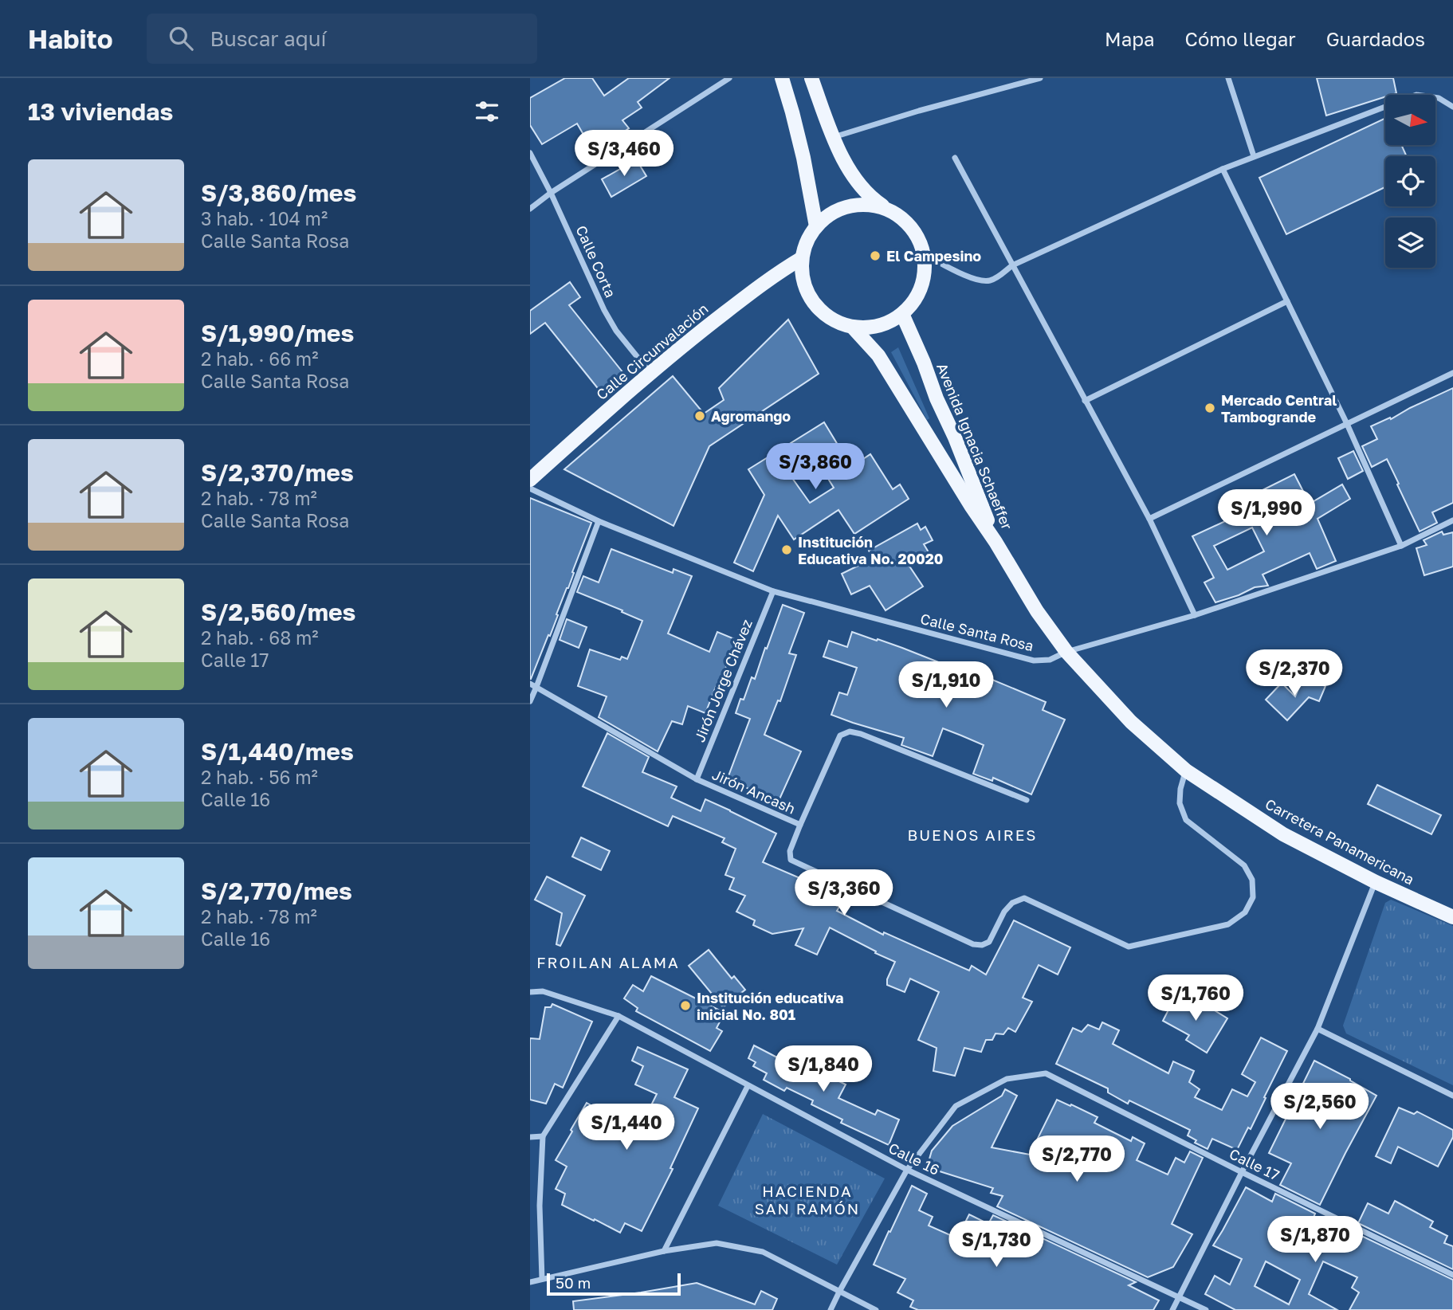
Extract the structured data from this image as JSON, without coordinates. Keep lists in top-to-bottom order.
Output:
{
  "streets": {
    "main road": ["Calle Circunvalación", "Avenida Ignacia Schaeffer", "Carretera Panamericana"],
    "street": [
      "Calle Corta",
      "Calle Santa Rosa",
      "Jirón Jorge Chávez",
      "Jirón Ancash",
      "Calle 16",
      "Calle 17"
    ]
  },
  "crossings": [
    ["Calle Corta", "Calle Circunvalación"],
    ["Calle Circunvalación", "Avenida Ignacia Schaeffer"],
    ["Avenida Ignacia Schaeffer", "Carretera Panamericana"],
    ["Calle Santa Rosa", "Jirón Jorge Chávez"],
    ["Calle Santa Rosa", "Carretera Panamericana"],
    ["Jirón Jorge Chávez", "Jirón Ancash"],
    ["Jirón Ancash", "Carretera Panamericana"],
    ["Calle 16", "Calle 17"]
  ],
  "districts": ["BUENOS AIRES", "FROILAN ALAMA", "HACIENDA SAN RAMÓN"],
  "places": [
    "El Campesino",
    "Mercado Central Tambogrande",
    "Agromango",
    "Institución Educativa No. 20020",
    "Institución educativa inicial No. 801"
  ],
  "scale_bar": "50 m",
  "north": "right",
  "page": {
    "header": "Habito",
    "search": "Buscar aquí",
    "nav": ["Mapa", "Cómo llegar", "Guardados"],
    "heading": "13 viviendas",
    "price": [
      "S/3,460",
      "S/3,860",
      "S/1,990",
      "S/2,370",
      "S/1,910",
      "S/3,360",
      "S/1,760",
      "S/1,840",
      "S/2,560",
      "S/1,440",
      "S/2,770",
      "S/1,870",
      "S/1,730"
    ],
    "list": [
      {
        "name": "S/3,860/mes",
        "note": "3 hab. · 104 m² · Calle Santa Rosa"
      },
      {
        "name": "S/1,990/mes",
        "note": "2 hab. · 66 m² · Calle Santa Rosa"
      },
      {
        "name": "S/2,370/mes",
        "note": "2 hab. · 78 m² · Calle Santa Rosa"
      },
      {
        "name": "S/2,560/mes",
        "note": "2 hab. · 68 m² · Calle 17"
      },
      {
        "name": "S/1,440/mes",
        "note": "2 hab. · 56 m² · Calle 16"
      },
      {
        "name": "S/2,770/mes",
        "note": "2 hab. · 78 m² · Calle 16"
      }
    ],
    "scale": "50 m"
  }
}
